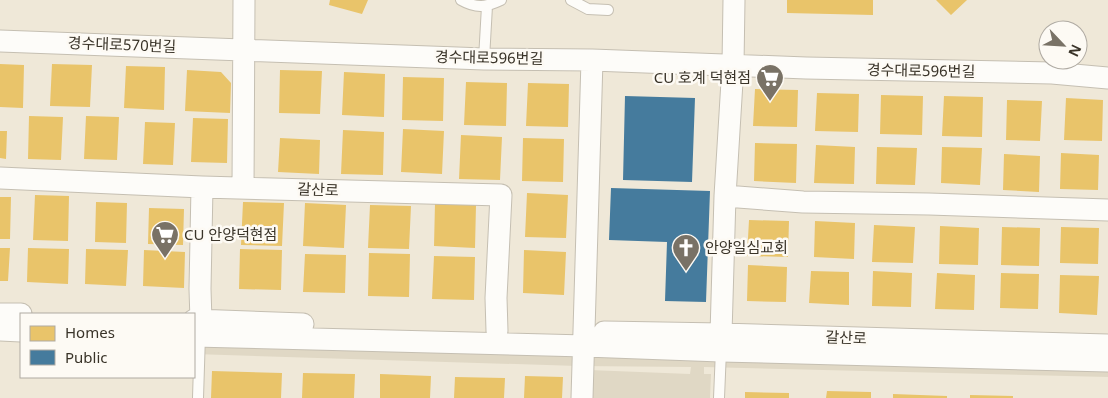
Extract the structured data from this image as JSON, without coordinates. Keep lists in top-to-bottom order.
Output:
{
  "streets": {
    "street": ["경수대로570번길", "경수대로596번길", "갈산로"]
  },
  "crossings": [
    ["경수대로570번길", "경수대로596번길"]
  ],
  "places": {
    "supermarket": ["CU 호계 덕현점", "CU 안양덕현점"],
    "church": ["안양일심교회"]
  },
  "legend": ["Homes", "Public"],
  "north": "bottom right"
}
